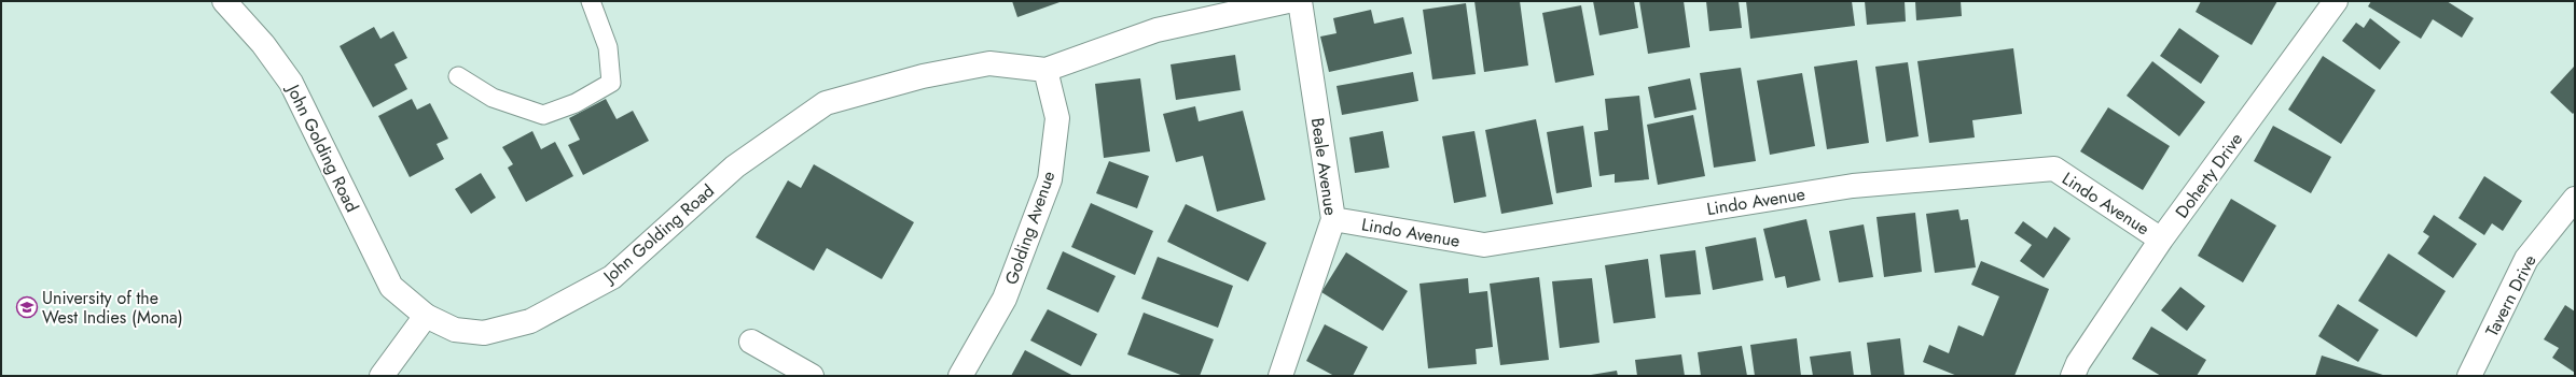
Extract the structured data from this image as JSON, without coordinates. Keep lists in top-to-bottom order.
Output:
{
  "streets": {
    "street": [
      "John Golding Road",
      "Beale Avenue",
      "Doherty Drive",
      "Lindo Avenue",
      "Golding Avenue",
      "Tavern Drive"
    ]
  },
  "crossings": [
    ["John Golding Road", "Golding Avenue"],
    ["Beale Avenue", "Lindo Avenue"],
    ["Doherty Drive", "Lindo Avenue"]
  ],
  "places": {
    "school or university": ["University of the West Indies (Mona)"]
  }
}
